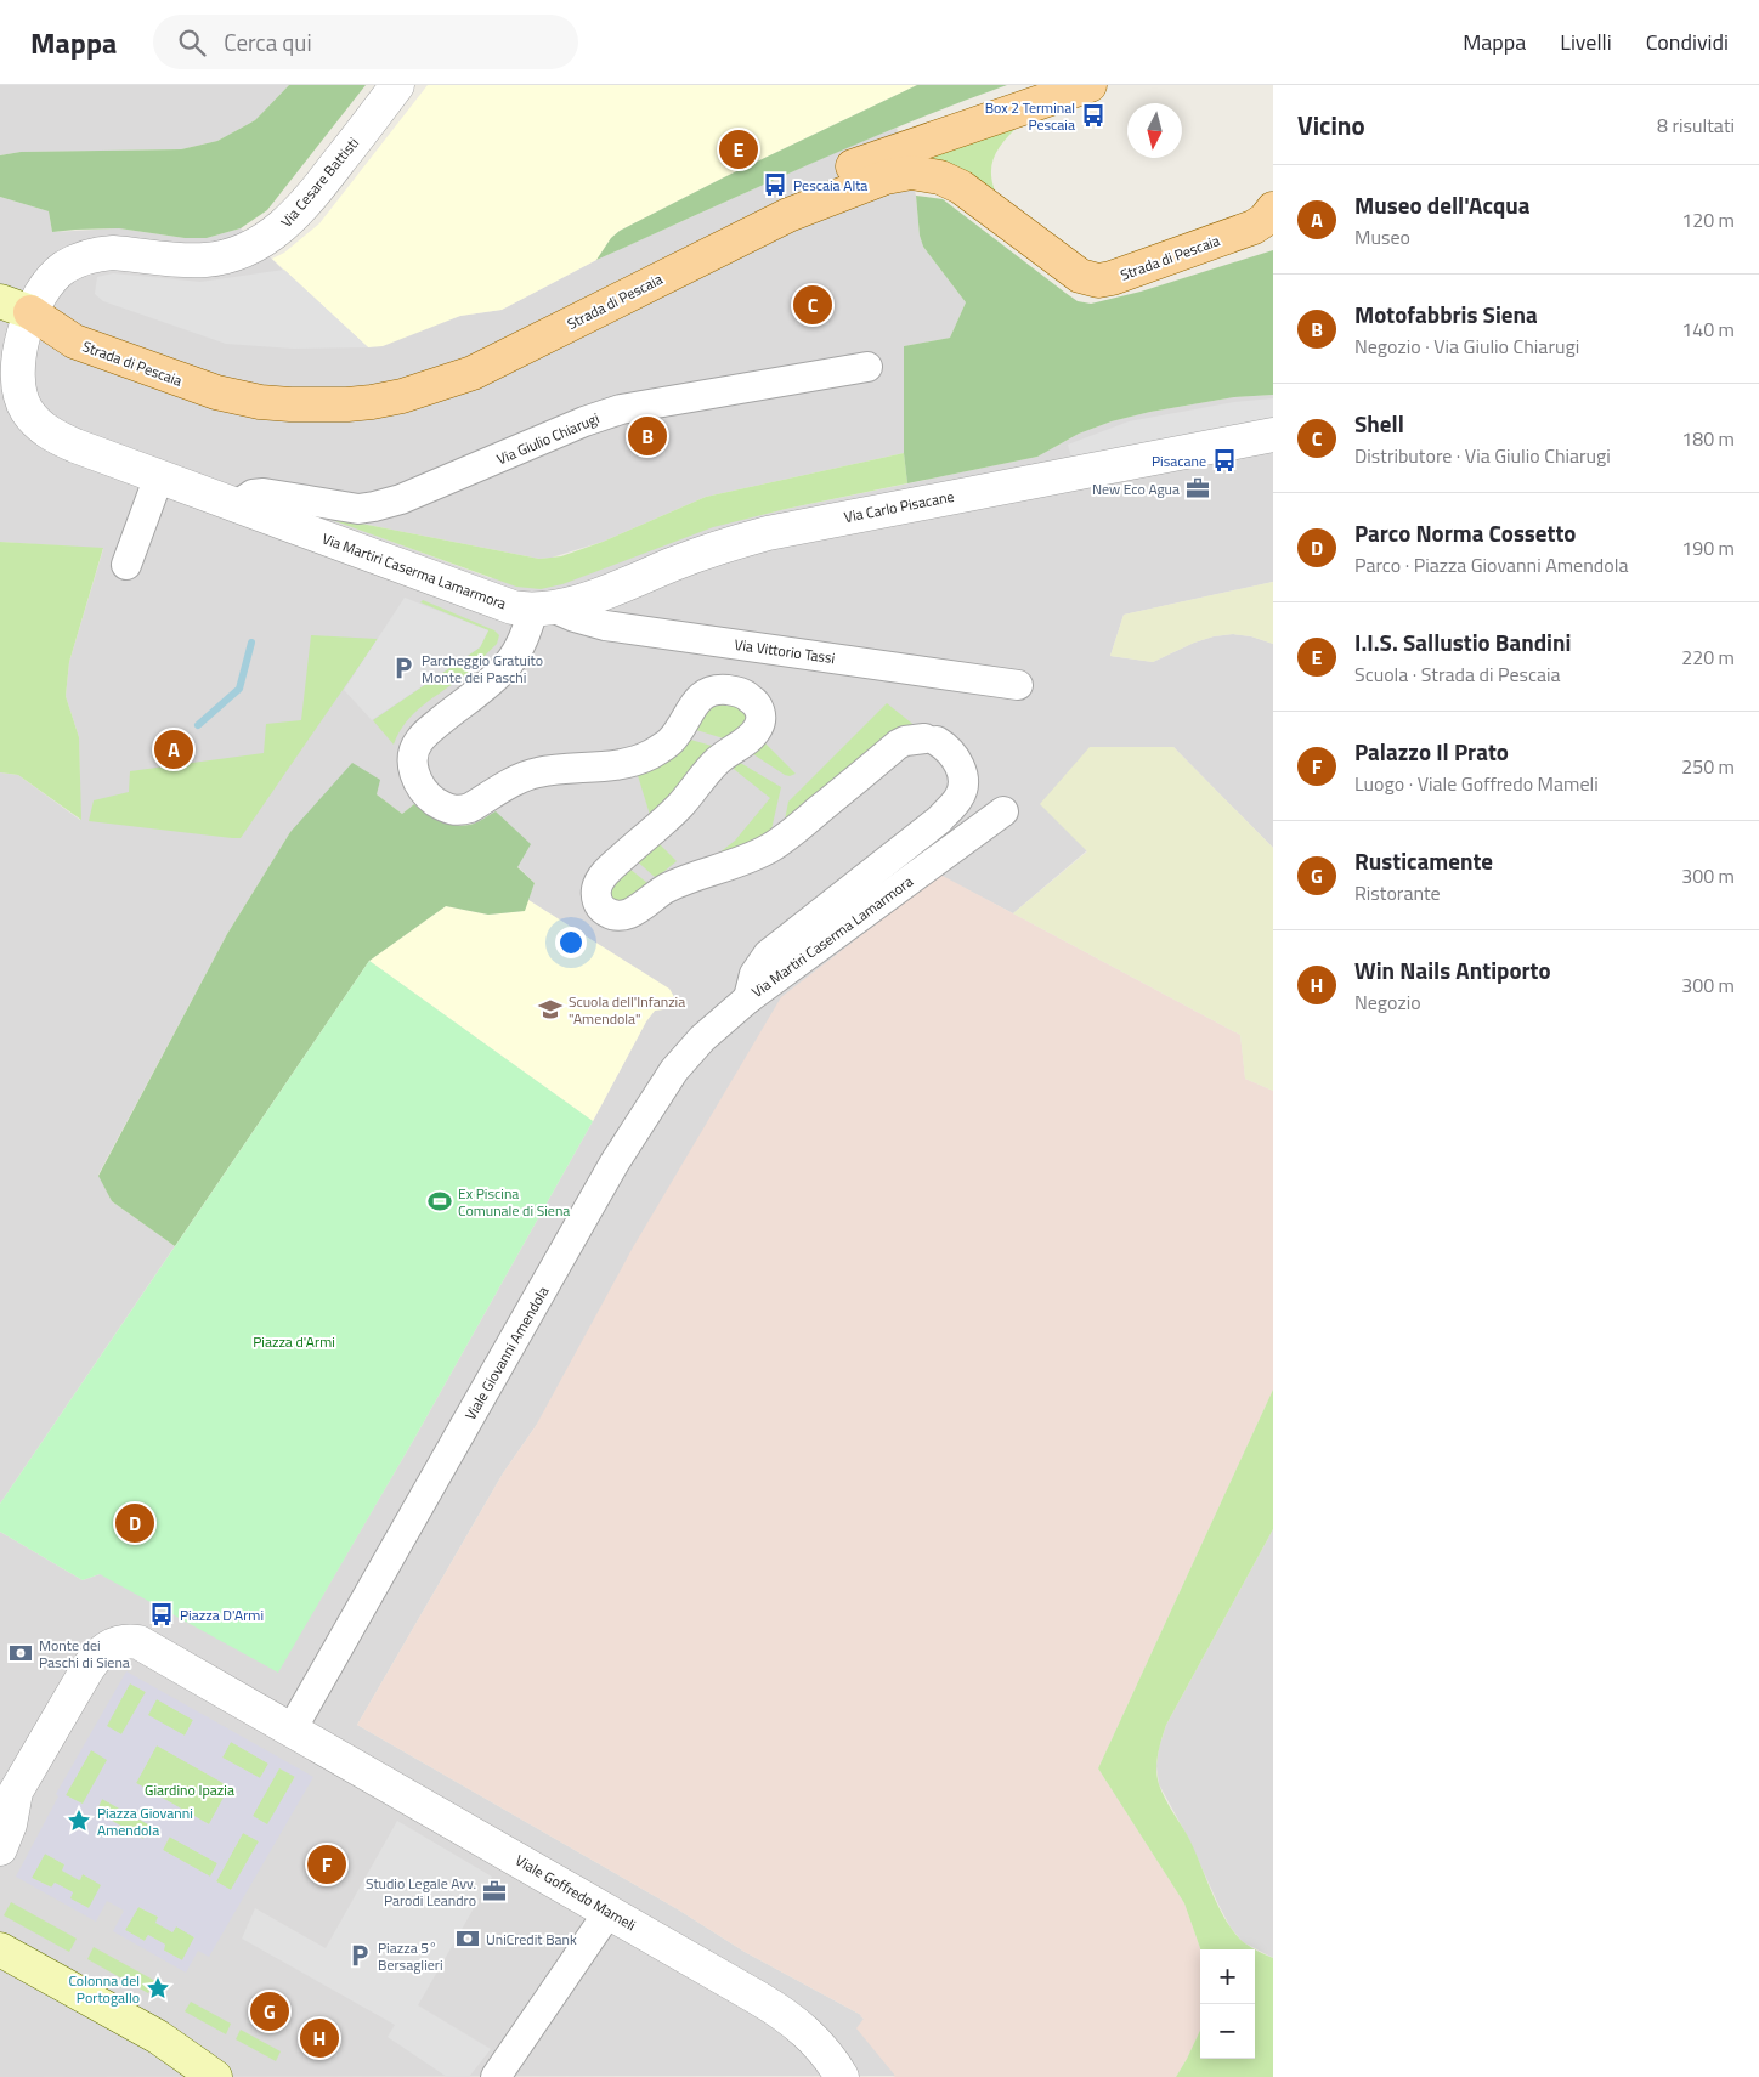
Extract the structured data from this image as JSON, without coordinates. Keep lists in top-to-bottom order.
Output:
{
  "streets": {
    "main road": ["Strada di Pescaia"],
    "street": [
      "Via Cesare Battisti",
      "Via Giulio Chiarugi",
      "Via Carlo Pisacane",
      "Via Martiri Caserma Lamarmora",
      "Via Vittorio Tassi",
      "Viale Giovanni Amendola",
      "Viale Goffredo Mameli"
    ]
  },
  "crossings": [
    ["Via Cesare Battisti", "Strada di Pescaia"],
    ["Via Cesare Battisti", "Via Martiri Caserma Lamarmora"],
    ["Strada di Pescaia", "Via Martiri Caserma Lamarmora"],
    ["Via Giulio Chiarugi", "Via Martiri Caserma Lamarmora"],
    ["Via Carlo Pisacane", "Via Martiri Caserma Lamarmora"],
    ["Via Carlo Pisacane", "Via Vittorio Tassi"],
    ["Via Martiri Caserma Lamarmora", "Via Vittorio Tassi"],
    ["Via Martiri Caserma Lamarmora", "Viale Giovanni Amendola"],
    ["Viale Giovanni Amendola", "Viale Goffredo Mameli"]
  ],
  "parks": ["Piazza d'Armi", "Giardino Ipazia"],
  "places": {
    "bus stop": [
      "Box 2 Terminal Pescaia",
      "Pescaia Alta",
      "Pisacane",
      "Piazza D'Armi"
    ],
    "office": ["New Eco Agua", "Studio Legale Avv. Parodi Leandro"],
    "parking": ["Parcheggio Gratuito Monte dei Paschi", "Piazza 5° Bersaglieri"],
    "school or university": ["Scuola dell'Infanzia \"Amendola\""],
    "sports": ["Ex Piscina Comunale di Siena"],
    "bank": ["Monte dei Paschi di Siena", "UniCredit Bank"],
    "place": ["Piazza Giovanni Amendola", "Colonna del Portogallo"]
  },
  "north": "bottom",
  "page": {
    "header": "Mappa",
    "search": "Cerca qui",
    "nav": ["Mappa", "Livelli", "Condividi"],
    "heading": ["Vicino", "8 risultati"],
    "pins": [
      "E",
      "C",
      "B",
      "A",
      "D",
      "F",
      "G",
      "H"
    ],
    "list": [
      {
        "mark": "A",
        "name": "Museo dell'Acqua",
        "note": "Museo",
        "value": "120 m"
      },
      {
        "mark": "B",
        "name": "Motofabbris Siena",
        "note": "Negozio · Via Giulio Chiarugi",
        "value": "140 m"
      },
      {
        "mark": "C",
        "name": "Shell",
        "note": "Distributore · Via Giulio Chiarugi",
        "value": "180 m"
      },
      {
        "mark": "D",
        "name": "Parco Norma Cossetto",
        "note": "Parco · Piazza Giovanni Amendola",
        "value": "190 m"
      },
      {
        "mark": "E",
        "name": "I.I.S. Sallustio Bandini",
        "note": "Scuola · Strada di Pescaia",
        "value": "220 m"
      },
      {
        "mark": "F",
        "name": "Palazzo Il Prato",
        "note": "Luogo · Viale Goffredo Mameli",
        "value": "250 m"
      },
      {
        "mark": "G",
        "name": "Rusticamente",
        "note": "Ristorante",
        "value": "300 m"
      },
      {
        "mark": "H",
        "name": "Win Nails Antiporto",
        "note": "Negozio",
        "value": "300 m"
      }
    ],
    "map_buttons": ["+", "−"]
  }
}
